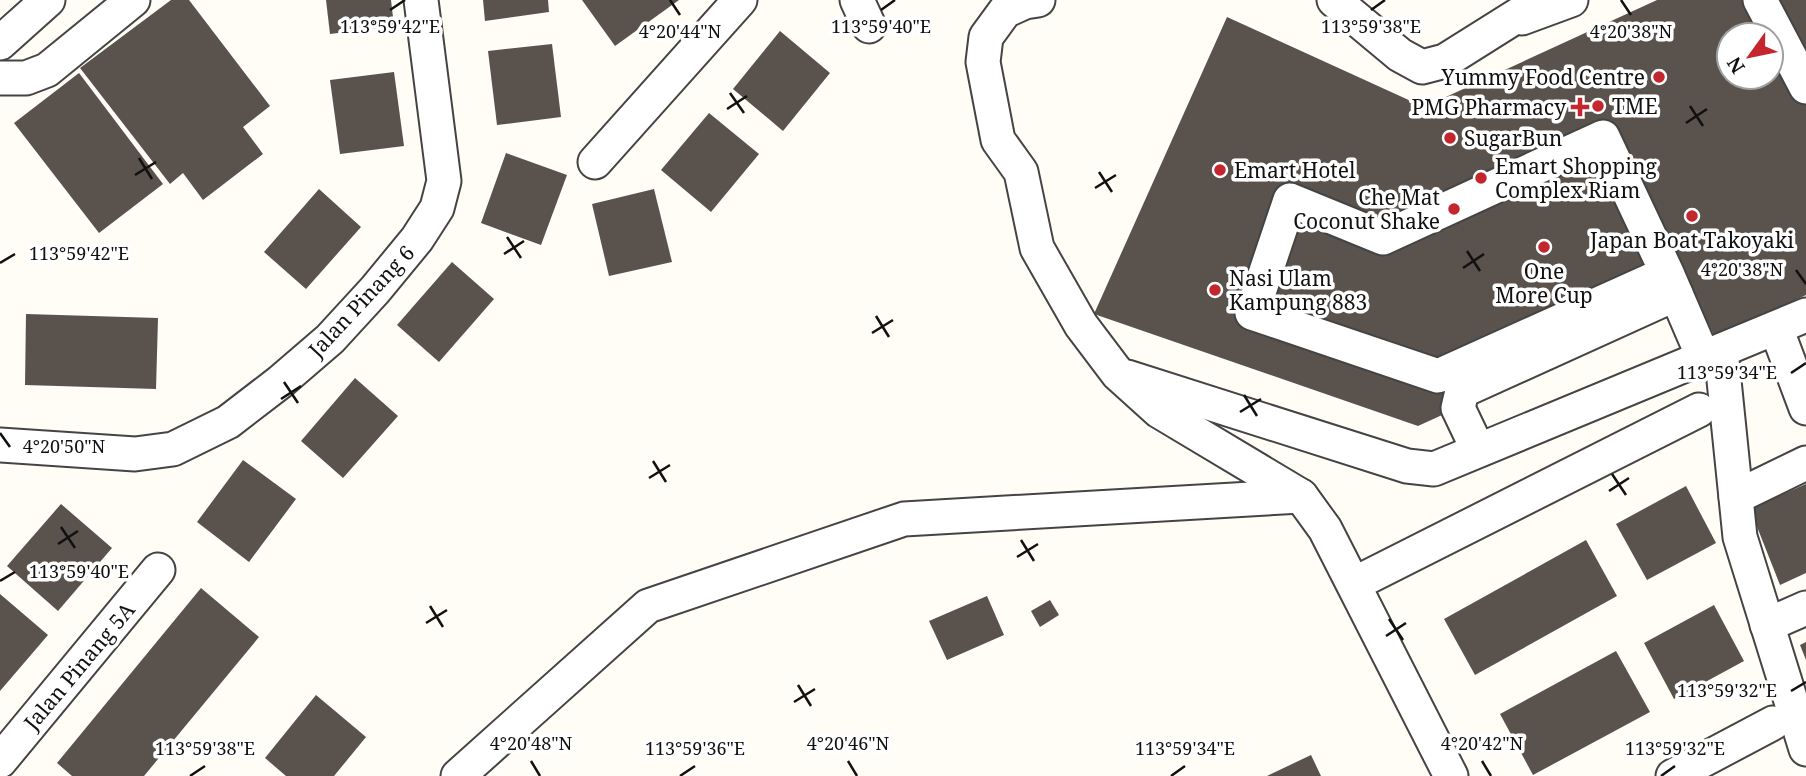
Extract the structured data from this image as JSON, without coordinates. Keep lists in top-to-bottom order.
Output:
{
  "streets": {
    "street": ["Jalan Pinang 6", "Jalan Pinang 5A"]
  },
  "places": {
    "other": [
      "Yummy Food Centre",
      "TME",
      "SugarBun",
      "Emart Hotel",
      "Emart Shopping Complex Riam",
      "Che Mat Coconut Shake",
      "Japan Boat Takoyaki",
      "One More Cup",
      "Nasi Ulam Kampung 883"
    ],
    "health": ["PMG Pharmacy"]
  },
  "north": "bottom left",
  "coordinates": [
    "113°59'42\"E",
    "113°59'40\"E",
    "113°59'38\"E",
    "4°20'44\"N",
    "4°20'38\"N",
    "113°59'34\"E",
    "4°20'50\"N",
    "113°59'32\"E",
    "4°20'48\"N",
    "4°20'46\"N",
    "4°20'42\"N",
    "113°59'36\"E"
  ]
}
